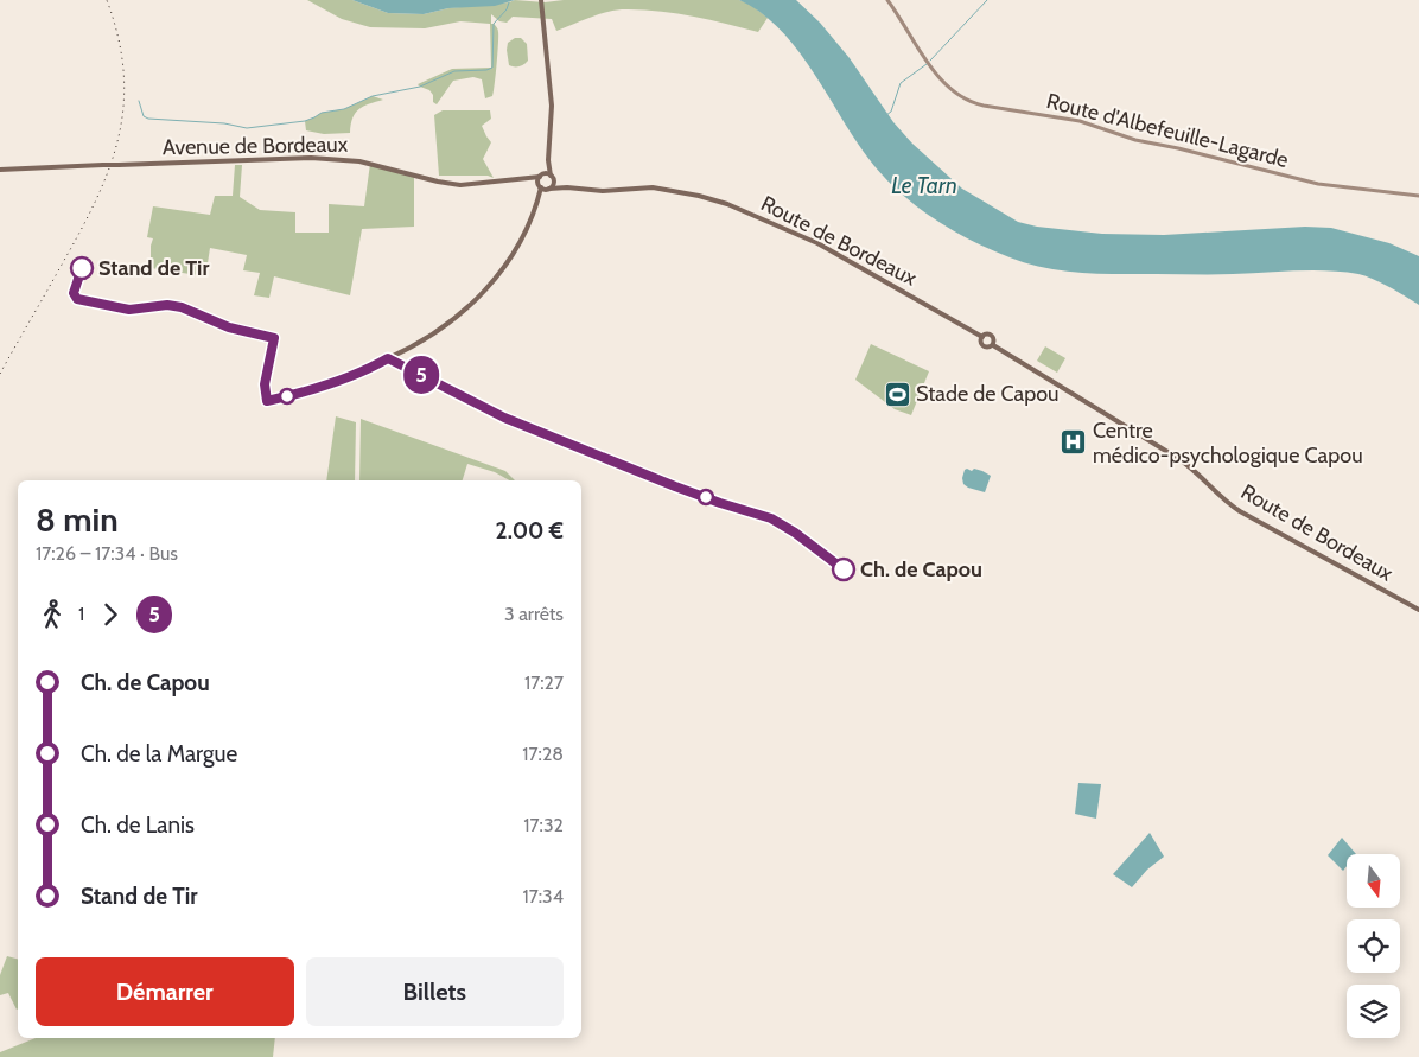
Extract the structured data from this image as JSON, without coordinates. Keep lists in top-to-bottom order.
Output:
{
  "streets": {
    "main road": ["Route d'Albefeuille-Lagarde", "Avenue de Bordeaux", "Route de Bordeaux"]
  },
  "crossings": [
    ["Avenue de Bordeaux", "Route de Bordeaux"]
  ],
  "water": ["Le Tarn"],
  "places": {
    "other": ["Stand de Tir", "Ch. de Capou"],
    "sports": ["Stade de Capou"],
    "hospital": ["Centre médico-psychologique Capou"]
  },
  "lines": ["bus line 5"],
  "north": "bottom",
  "page": {
    "on_map": "5",
    "heading": ["8 min", "17:26 – 17:34 · Bus", "2.00 €"],
    "legs": ["1", "5", "3 arrêts"],
    "list": [
      {
        "name": "Ch. de Capou",
        "value": "17:27"
      },
      {
        "name": "Ch. de la Margue",
        "value": "17:28"
      },
      {
        "name": "Ch. de Lanis",
        "value": "17:32"
      },
      {
        "name": "Stand de Tir",
        "value": "17:34"
      }
    ],
    "buttons": ["Démarrer", "Billets"]
  }
}
